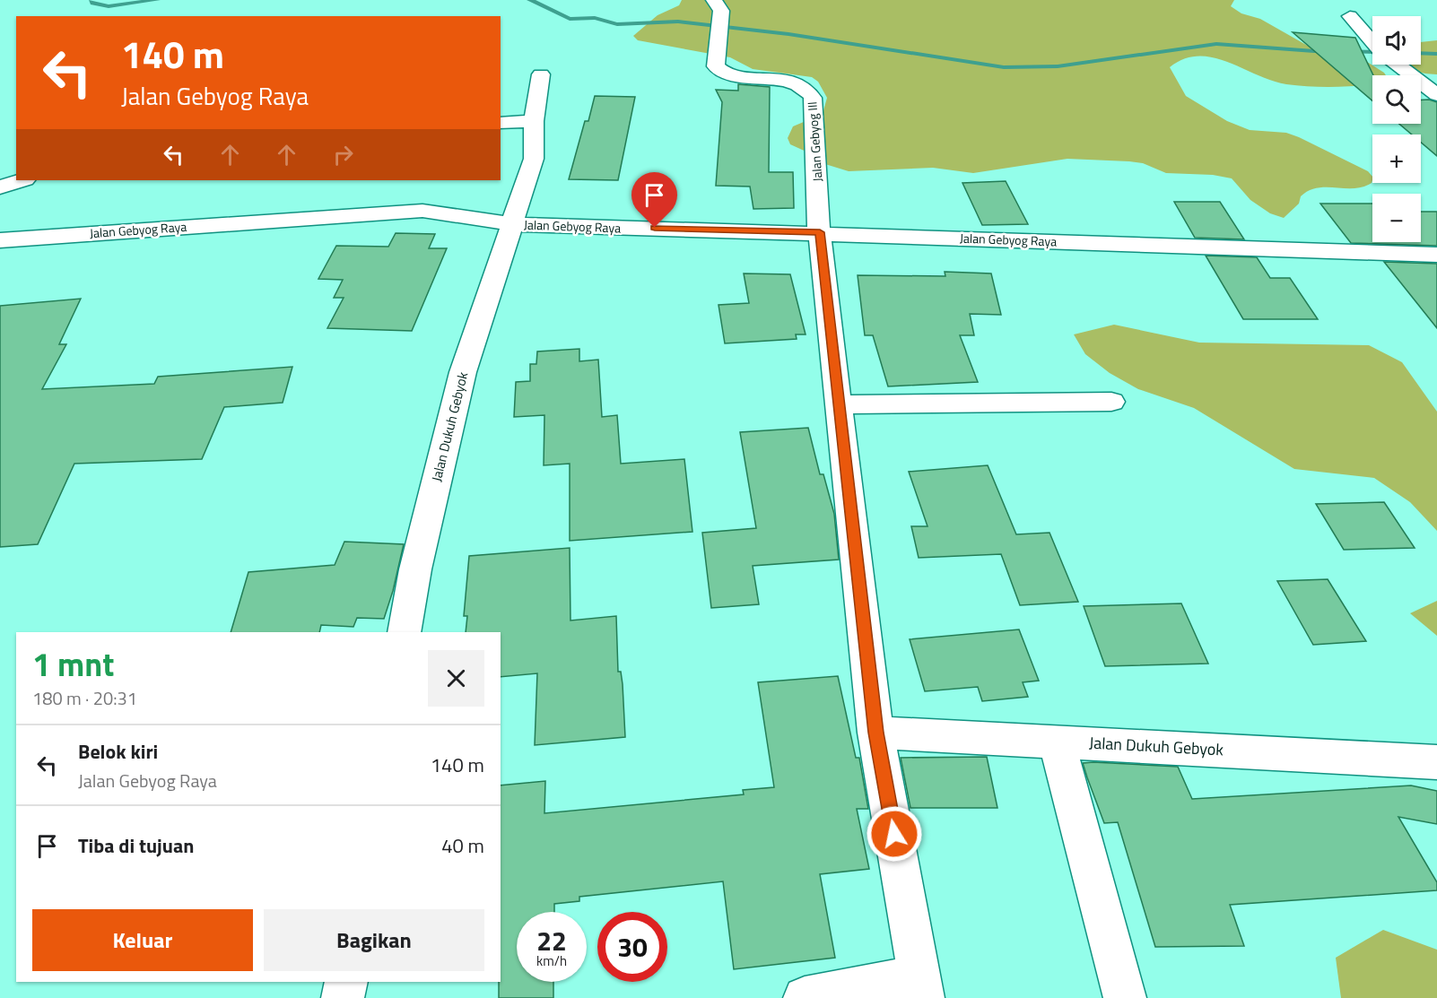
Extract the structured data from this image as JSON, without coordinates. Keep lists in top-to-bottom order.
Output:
{
  "streets": {
    "street": ["Jalan Gebyog III", "Jalan Gebyog Raya", "Jalan Dukuh Gebyok"]
  },
  "crossings": [
    ["Jalan Gebyog III", "Jalan Gebyog Raya"],
    ["Jalan Gebyog Raya", "Jalan Dukuh Gebyok"]
  ],
  "page": {
    "map_buttons": ["+", "−"],
    "turn": ["140 m", "Jalan Gebyog Raya"],
    "heading": ["1 mnt", "180 m · 20:31"],
    "list": [
      {
        "name": "Belok kiri",
        "note": "Jalan Gebyog Raya",
        "value": "140 m"
      },
      {
        "name": "Tiba di tujuan",
        "value": "40 m"
      }
    ],
    "buttons": ["Keluar", "Bagikan"],
    "speed": "22 km/h",
    "limit": "30"
  }
}
